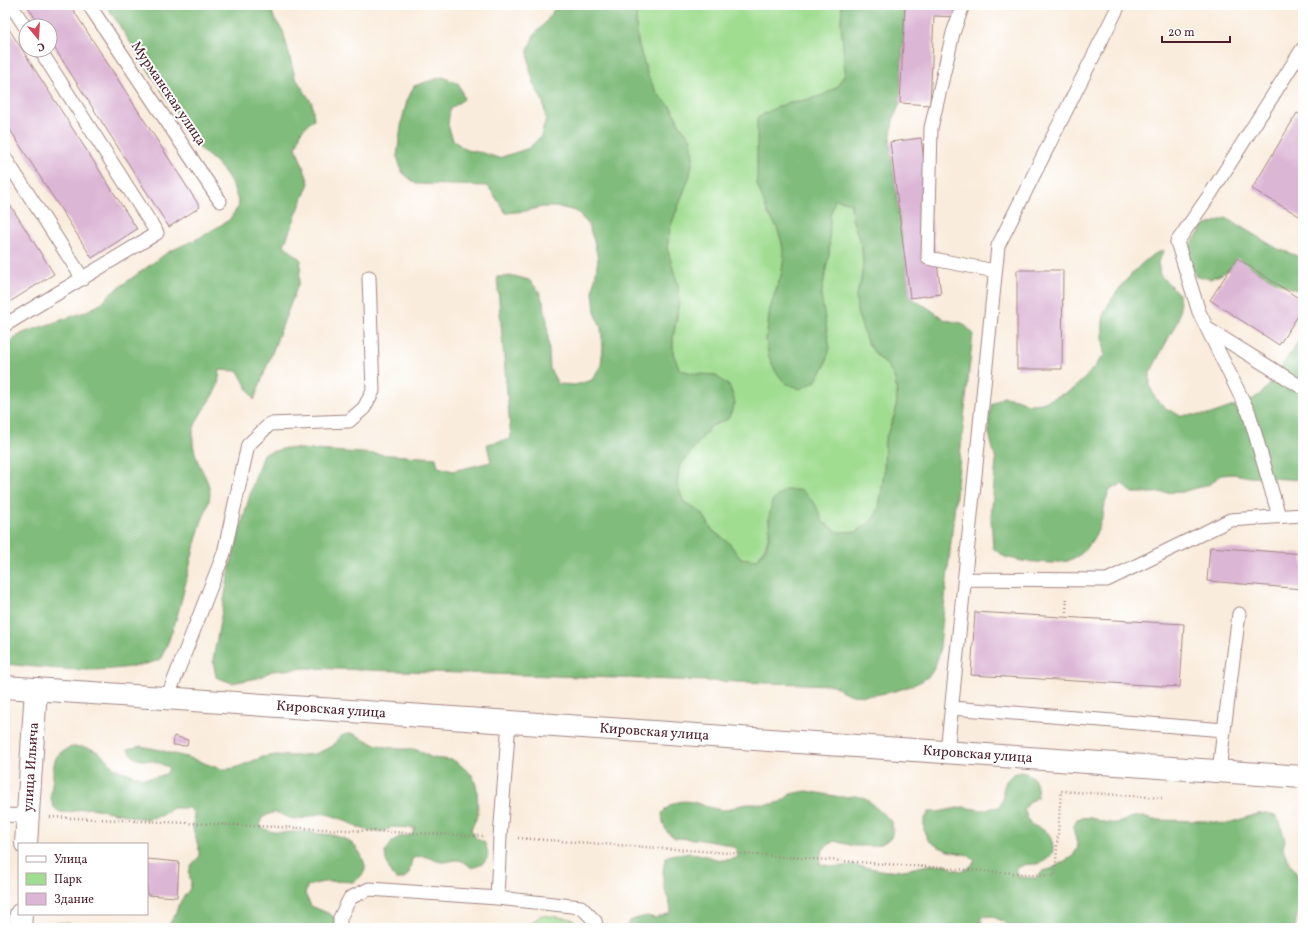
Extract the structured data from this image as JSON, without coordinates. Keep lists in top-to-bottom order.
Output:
{
  "streets": {
    "main road": ["Кировская улица", "улица Ильича"],
    "lane": ["Мурманская улица"]
  },
  "crossings": [
    ["Кировская улица", "улица Ильича"]
  ],
  "legend": ["Улица", "Парк", "Здание"],
  "scale_bar": "20 m",
  "north": "bottom"
}
